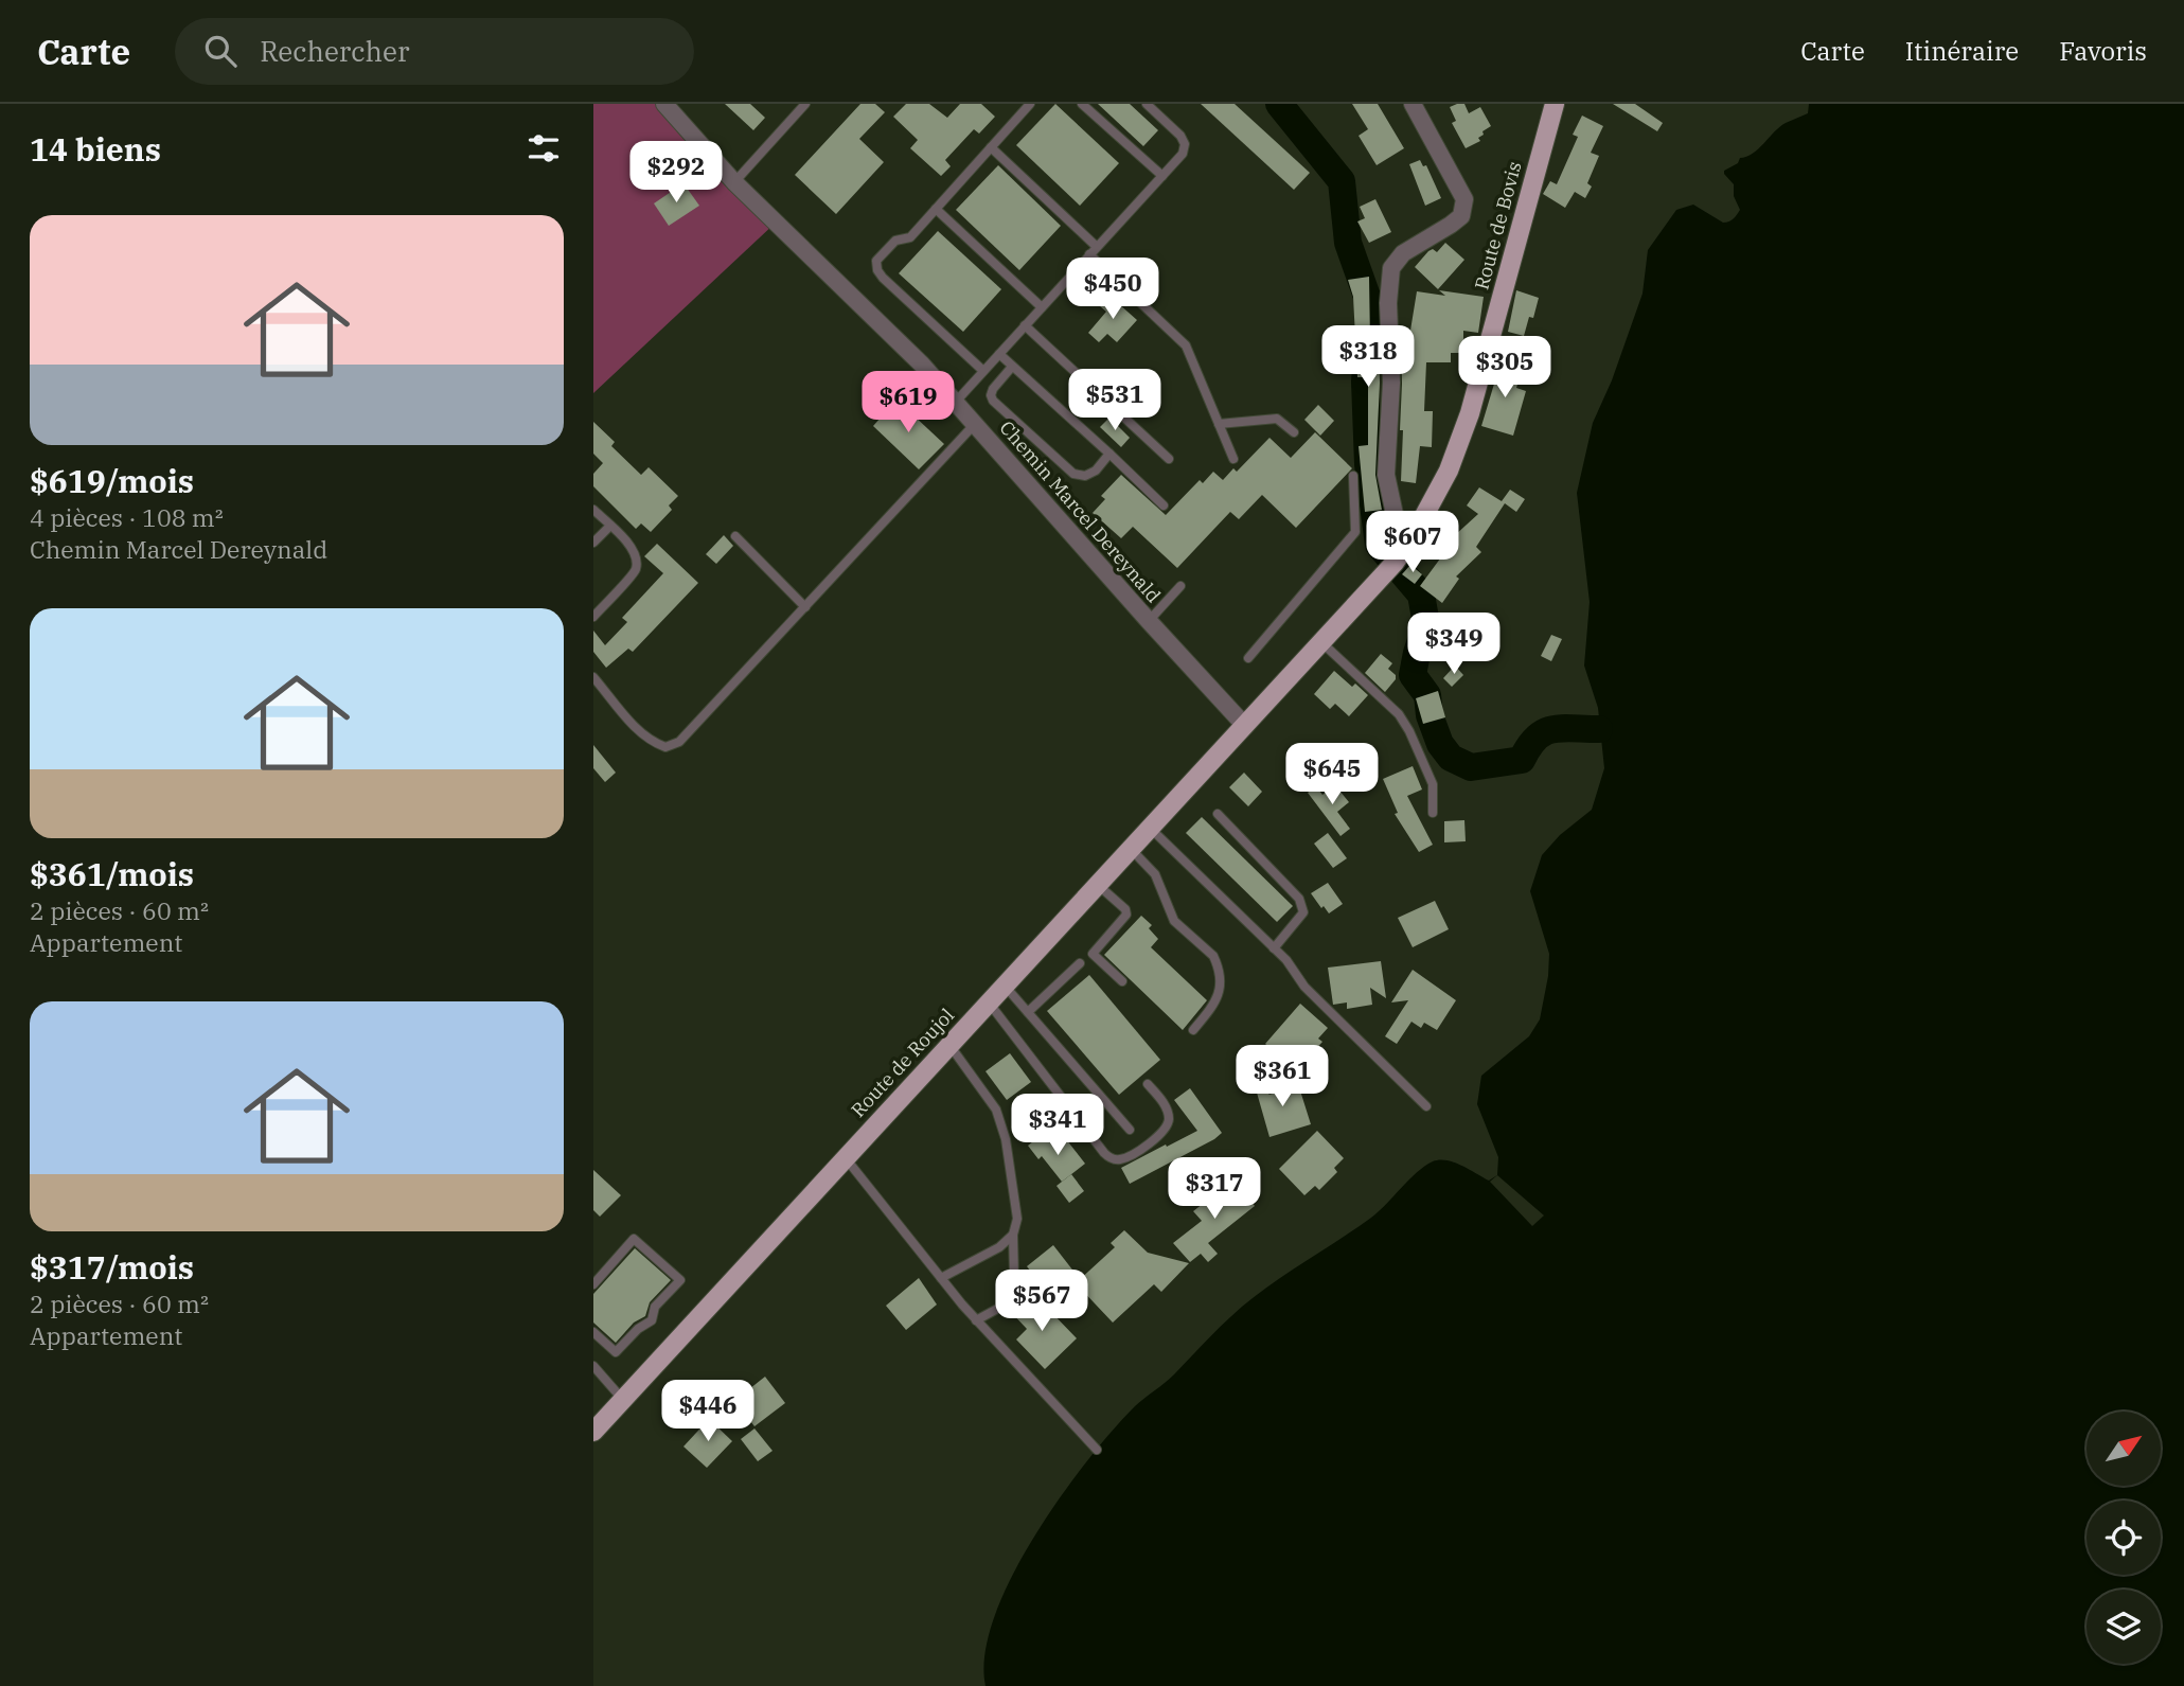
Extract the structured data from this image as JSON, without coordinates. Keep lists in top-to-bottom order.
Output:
{
  "streets": {
    "main road": ["Route de Bovis", "Route de Roujol"],
    "street": ["Chemin Marcel Dereynald"]
  },
  "crossings": [
    ["Route de Bovis", "Chemin Marcel Dereynald"],
    ["Route de Bovis", "Route de Roujol"],
    ["Chemin Marcel Dereynald", "Route de Roujol"]
  ],
  "north": "top right",
  "page": {
    "header": "Carte",
    "search": "Rechercher",
    "nav": ["Carte", "Itinéraire", "Favoris"],
    "heading": "14 biens",
    "price": [
      "$292",
      "$450",
      "$318",
      "$305",
      "$531",
      "$619",
      "$607",
      "$349",
      "$645",
      "$361",
      "$341",
      "$317",
      "$567",
      "$446"
    ],
    "list": [
      {
        "name": "$619/mois",
        "note": "4 pièces · 108 m² · Chemin Marcel Dereynald"
      },
      {
        "name": "$361/mois",
        "note": "2 pièces · 60 m² · Appartement"
      },
      {
        "name": "$317/mois",
        "note": "2 pièces · 60 m² · Appartement"
      }
    ]
  }
}
